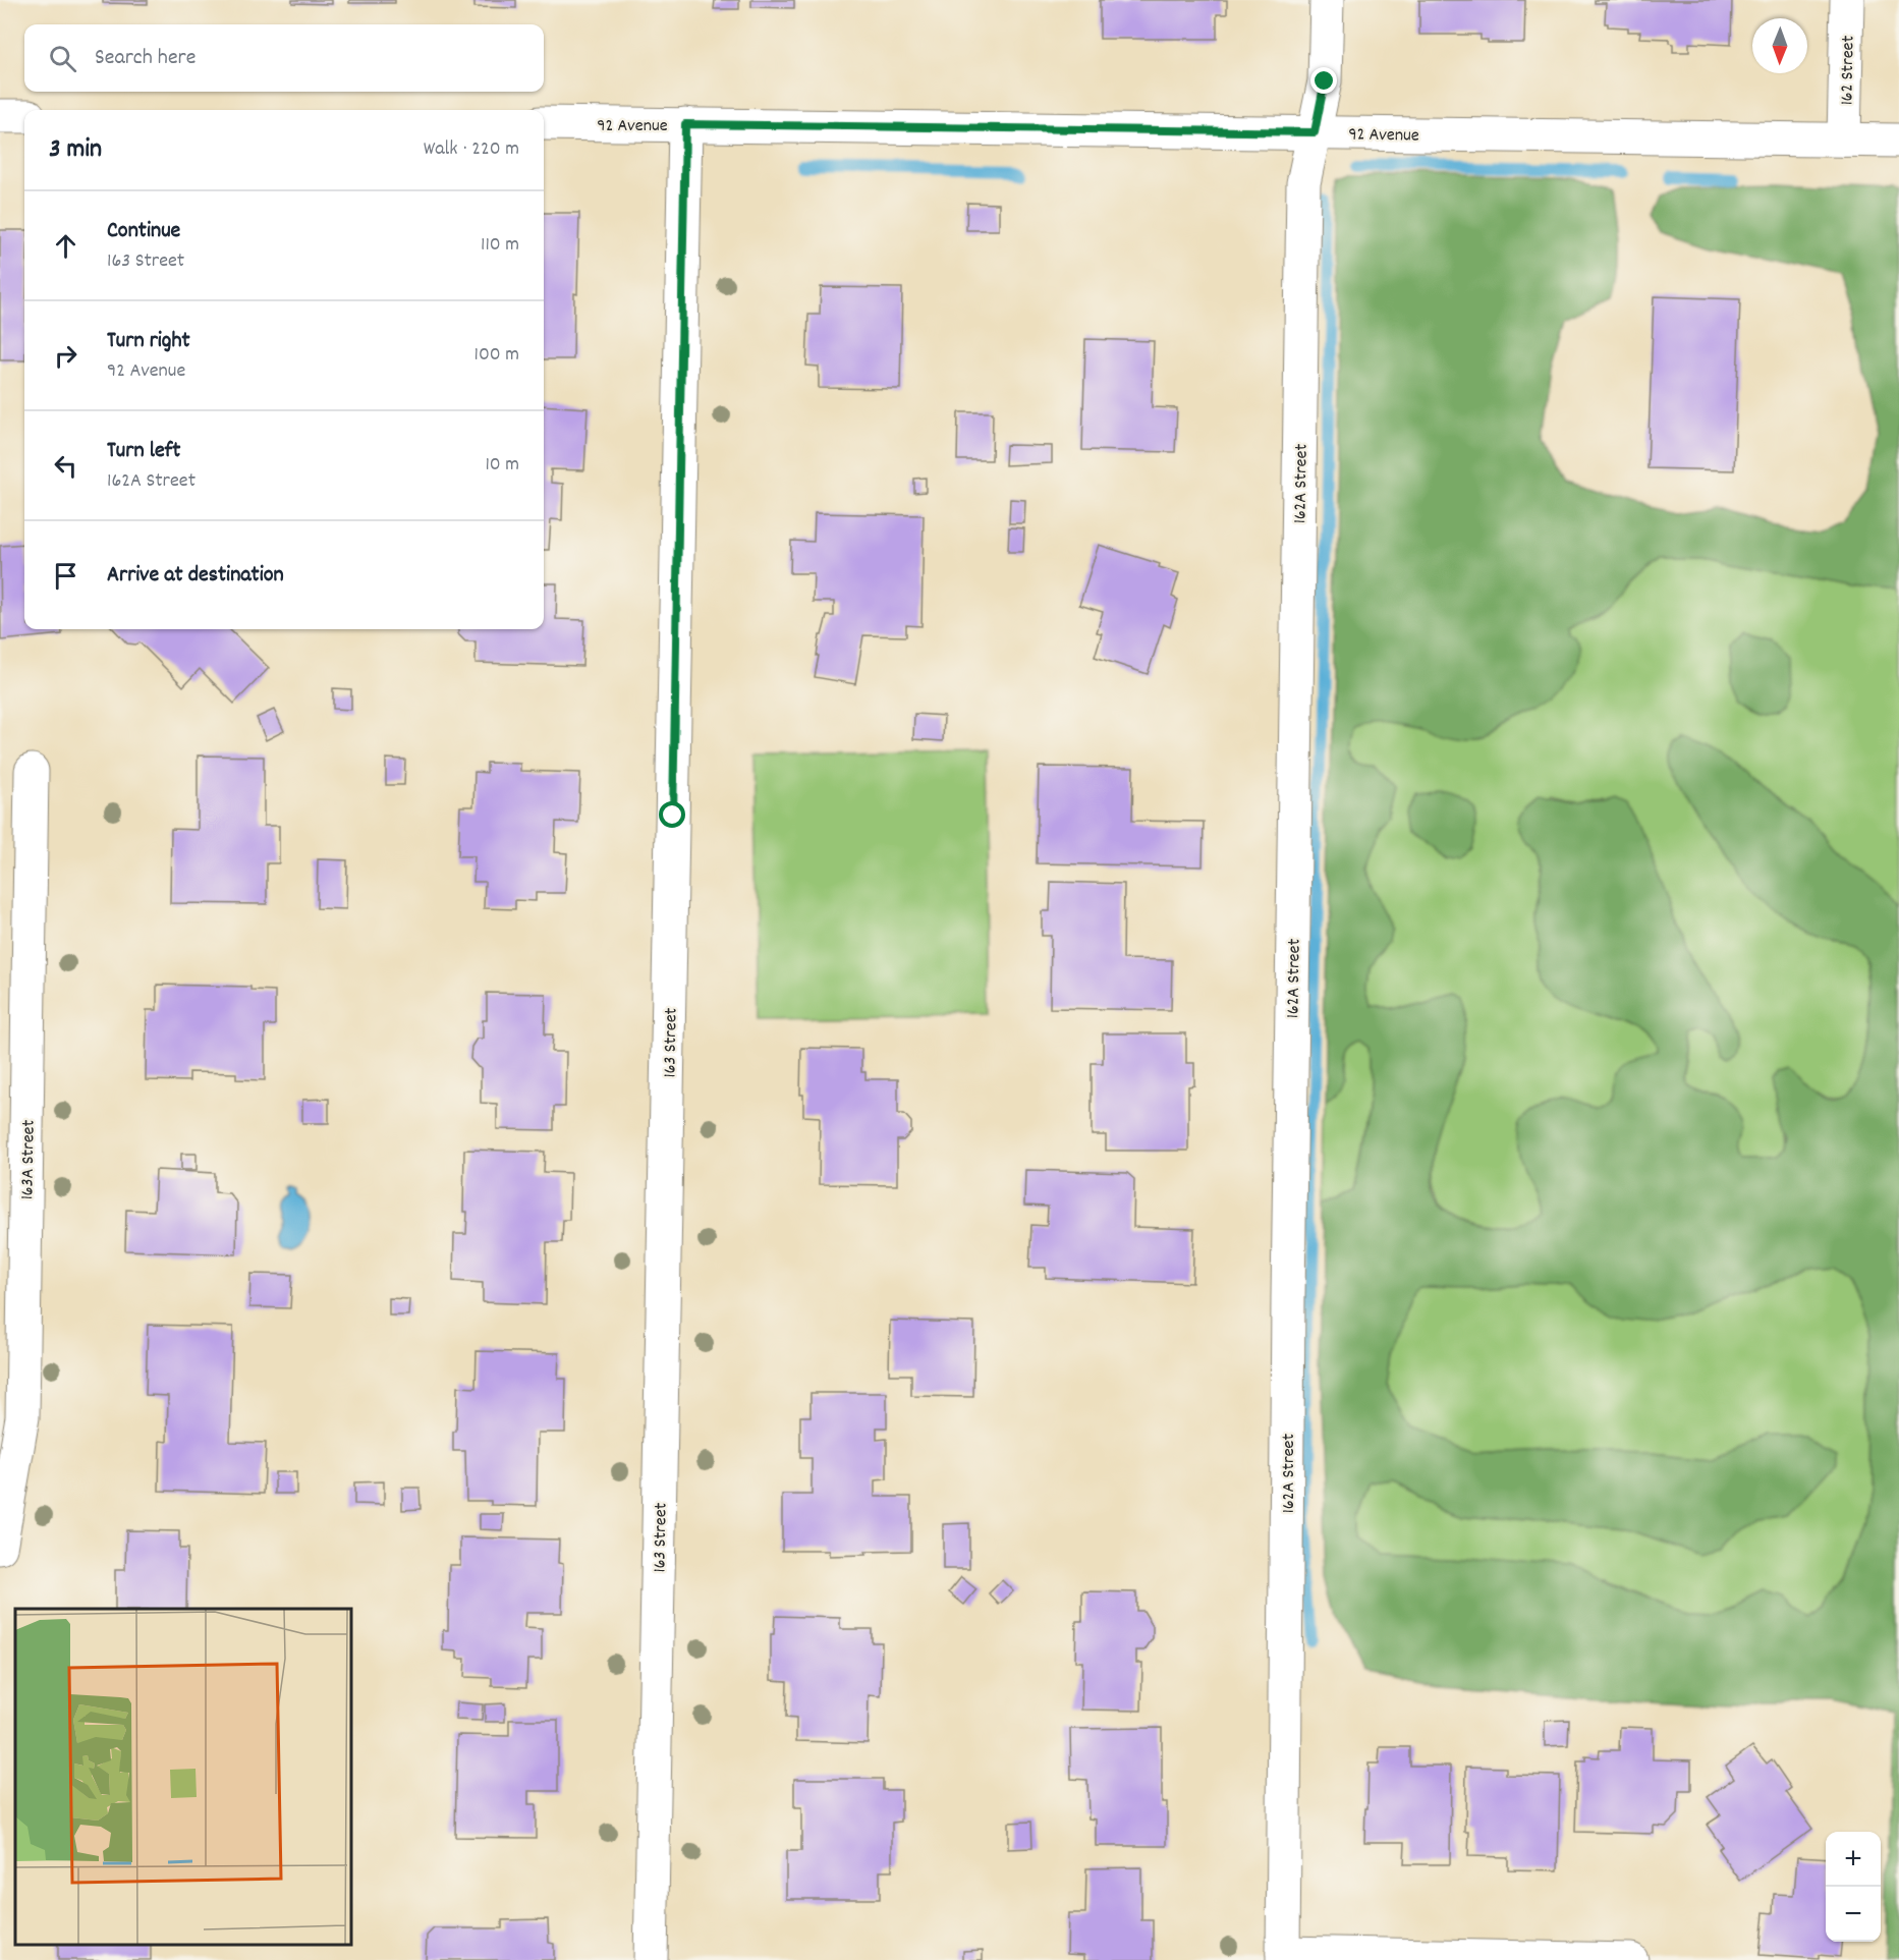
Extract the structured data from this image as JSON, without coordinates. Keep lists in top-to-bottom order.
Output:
{
  "streets": {
    "street": [
      "162 Street",
      "92 Avenue",
      "162A Street",
      "163 Street",
      "163A Street"
    ]
  },
  "crossings": [
    ["162 Street", "92 Avenue"],
    ["92 Avenue", "162A Street"],
    ["92 Avenue", "163 Street"]
  ],
  "north": "bottom",
  "page": {
    "search": "Search here",
    "heading": ["3 min", "Walk · 220 m"],
    "list": [
      ["Continue", "163 Street", "110 m"],
      ["Turn right", "92 Avenue", "100 m"],
      ["Turn left", "162A Street", "10 m"],
      "Arrive at destination"
    ],
    "map_buttons": ["+", "−"]
  }
}
